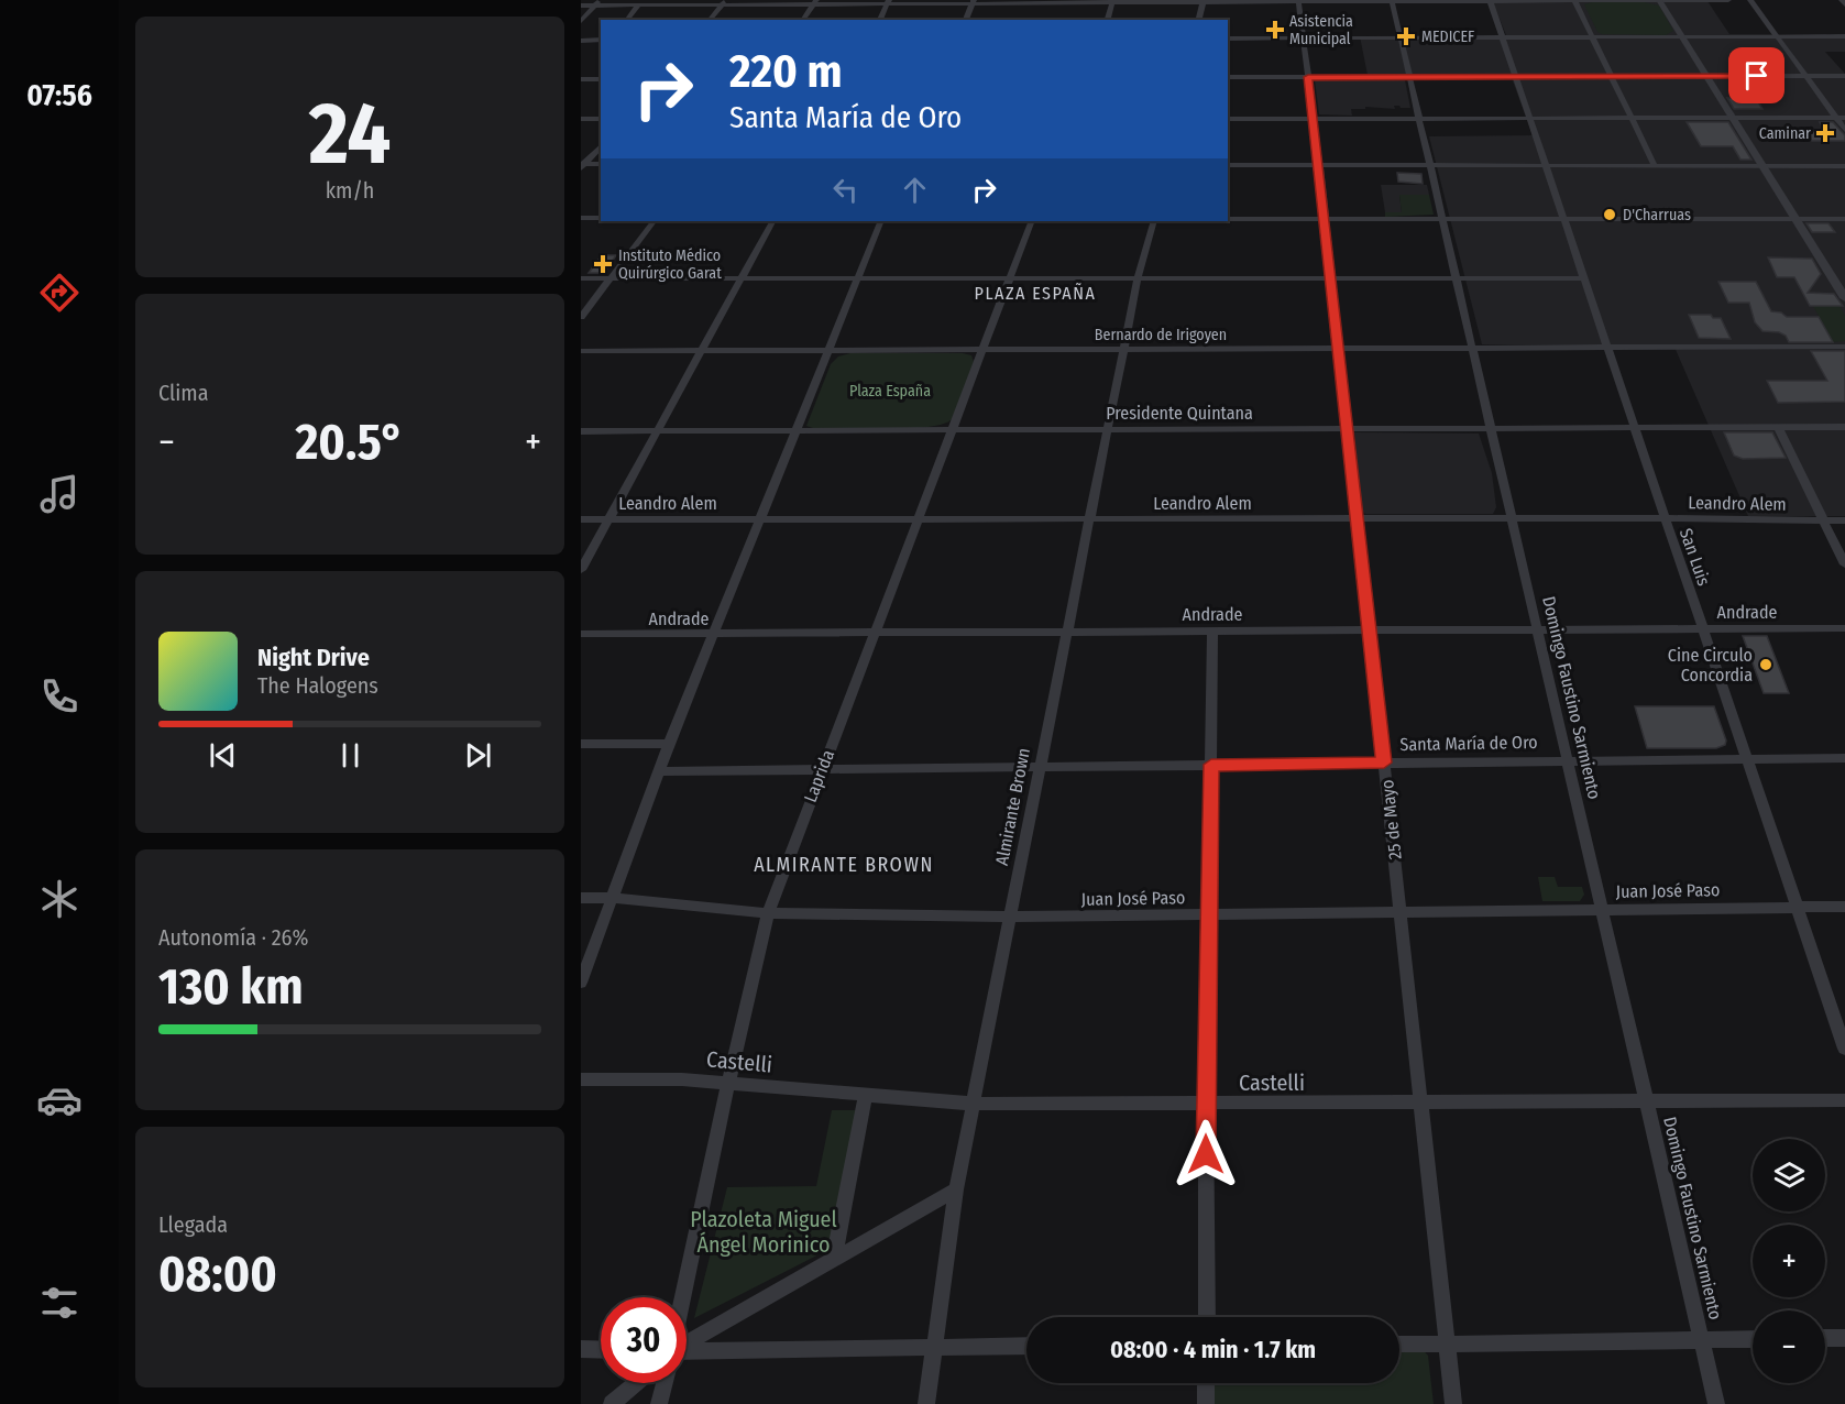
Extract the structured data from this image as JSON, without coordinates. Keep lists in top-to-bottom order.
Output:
{
  "streets": {
    "street": [
      "Bernardo de Irigoyen",
      "Presidente Quintana",
      "Leandro Alem",
      "San Luis",
      "Andrade",
      "Domingo Faustino Sarmiento",
      "Santa María de Oro",
      "Laprida",
      "Almirante Brown",
      "25 de Mayo",
      "Juan José Paso",
      "Castelli"
    ]
  },
  "crossings": [
    ["Bernardo de Irigoyen", "San Luis"],
    ["Bernardo de Irigoyen", "Domingo Faustino Sarmiento"],
    ["Bernardo de Irigoyen", "Laprida"],
    ["Bernardo de Irigoyen", "Almirante Brown"],
    ["Bernardo de Irigoyen", "25 de Mayo"],
    ["Presidente Quintana", "San Luis"],
    ["Presidente Quintana", "Domingo Faustino Sarmiento"],
    ["Presidente Quintana", "Laprida"],
    ["Presidente Quintana", "Almirante Brown"],
    ["Presidente Quintana", "25 de Mayo"],
    ["Leandro Alem", "San Luis"],
    ["Leandro Alem", "Domingo Faustino Sarmiento"],
    ["Leandro Alem", "Laprida"],
    ["Leandro Alem", "Almirante Brown"],
    ["Leandro Alem", "25 de Mayo"],
    ["San Luis", "Andrade"],
    ["San Luis", "Santa María de Oro"],
    ["San Luis", "Juan José Paso"],
    ["Andrade", "Domingo Faustino Sarmiento"],
    ["Andrade", "Laprida"],
    ["Andrade", "Almirante Brown"],
    ["Andrade", "25 de Mayo"],
    ["Domingo Faustino Sarmiento", "Santa María de Oro"],
    ["Domingo Faustino Sarmiento", "Juan José Paso"],
    ["Domingo Faustino Sarmiento", "Castelli"],
    ["Santa María de Oro", "Laprida"],
    ["Santa María de Oro", "Almirante Brown"],
    ["Santa María de Oro", "25 de Mayo"],
    ["Laprida", "Juan José Paso"],
    ["Laprida", "Castelli"],
    ["Almirante Brown", "Juan José Paso"],
    ["Almirante Brown", "Castelli"],
    ["25 de Mayo", "Juan José Paso"],
    ["25 de Mayo", "Castelli"]
  ],
  "districts": ["PLAZA ESPAÑA", "ALMIRANTE BROWN"],
  "parks": ["Plaza España", "Plazoleta Miguel Ángel Morinico"],
  "places": {
    "health": [
      "Asistencia Municipal",
      "MEDICEF",
      "Caminar",
      "Instituto Médico Quirúrgico Garat"
    ],
    "other": ["D'Charruas", "Cine Circulo Concordia"]
  },
  "page": {
    "tabs": "07:56",
    "tile": [
      ["24", "km/h"],
      "Clima",
      ["Autonomía · 26%", "130 km"],
      ["Llegada", "08:00"]
    ],
    "turn": ["220 m", "Santa María de Oro"],
    "heat": ["−", "20.5°", "+"],
    "song": ["Night Drive", "The Halogens"],
    "map_buttons": ["+", "−"],
    "limit": "30",
    "trip": "08:00 · 4 min · 1.7 km"
  }
}
